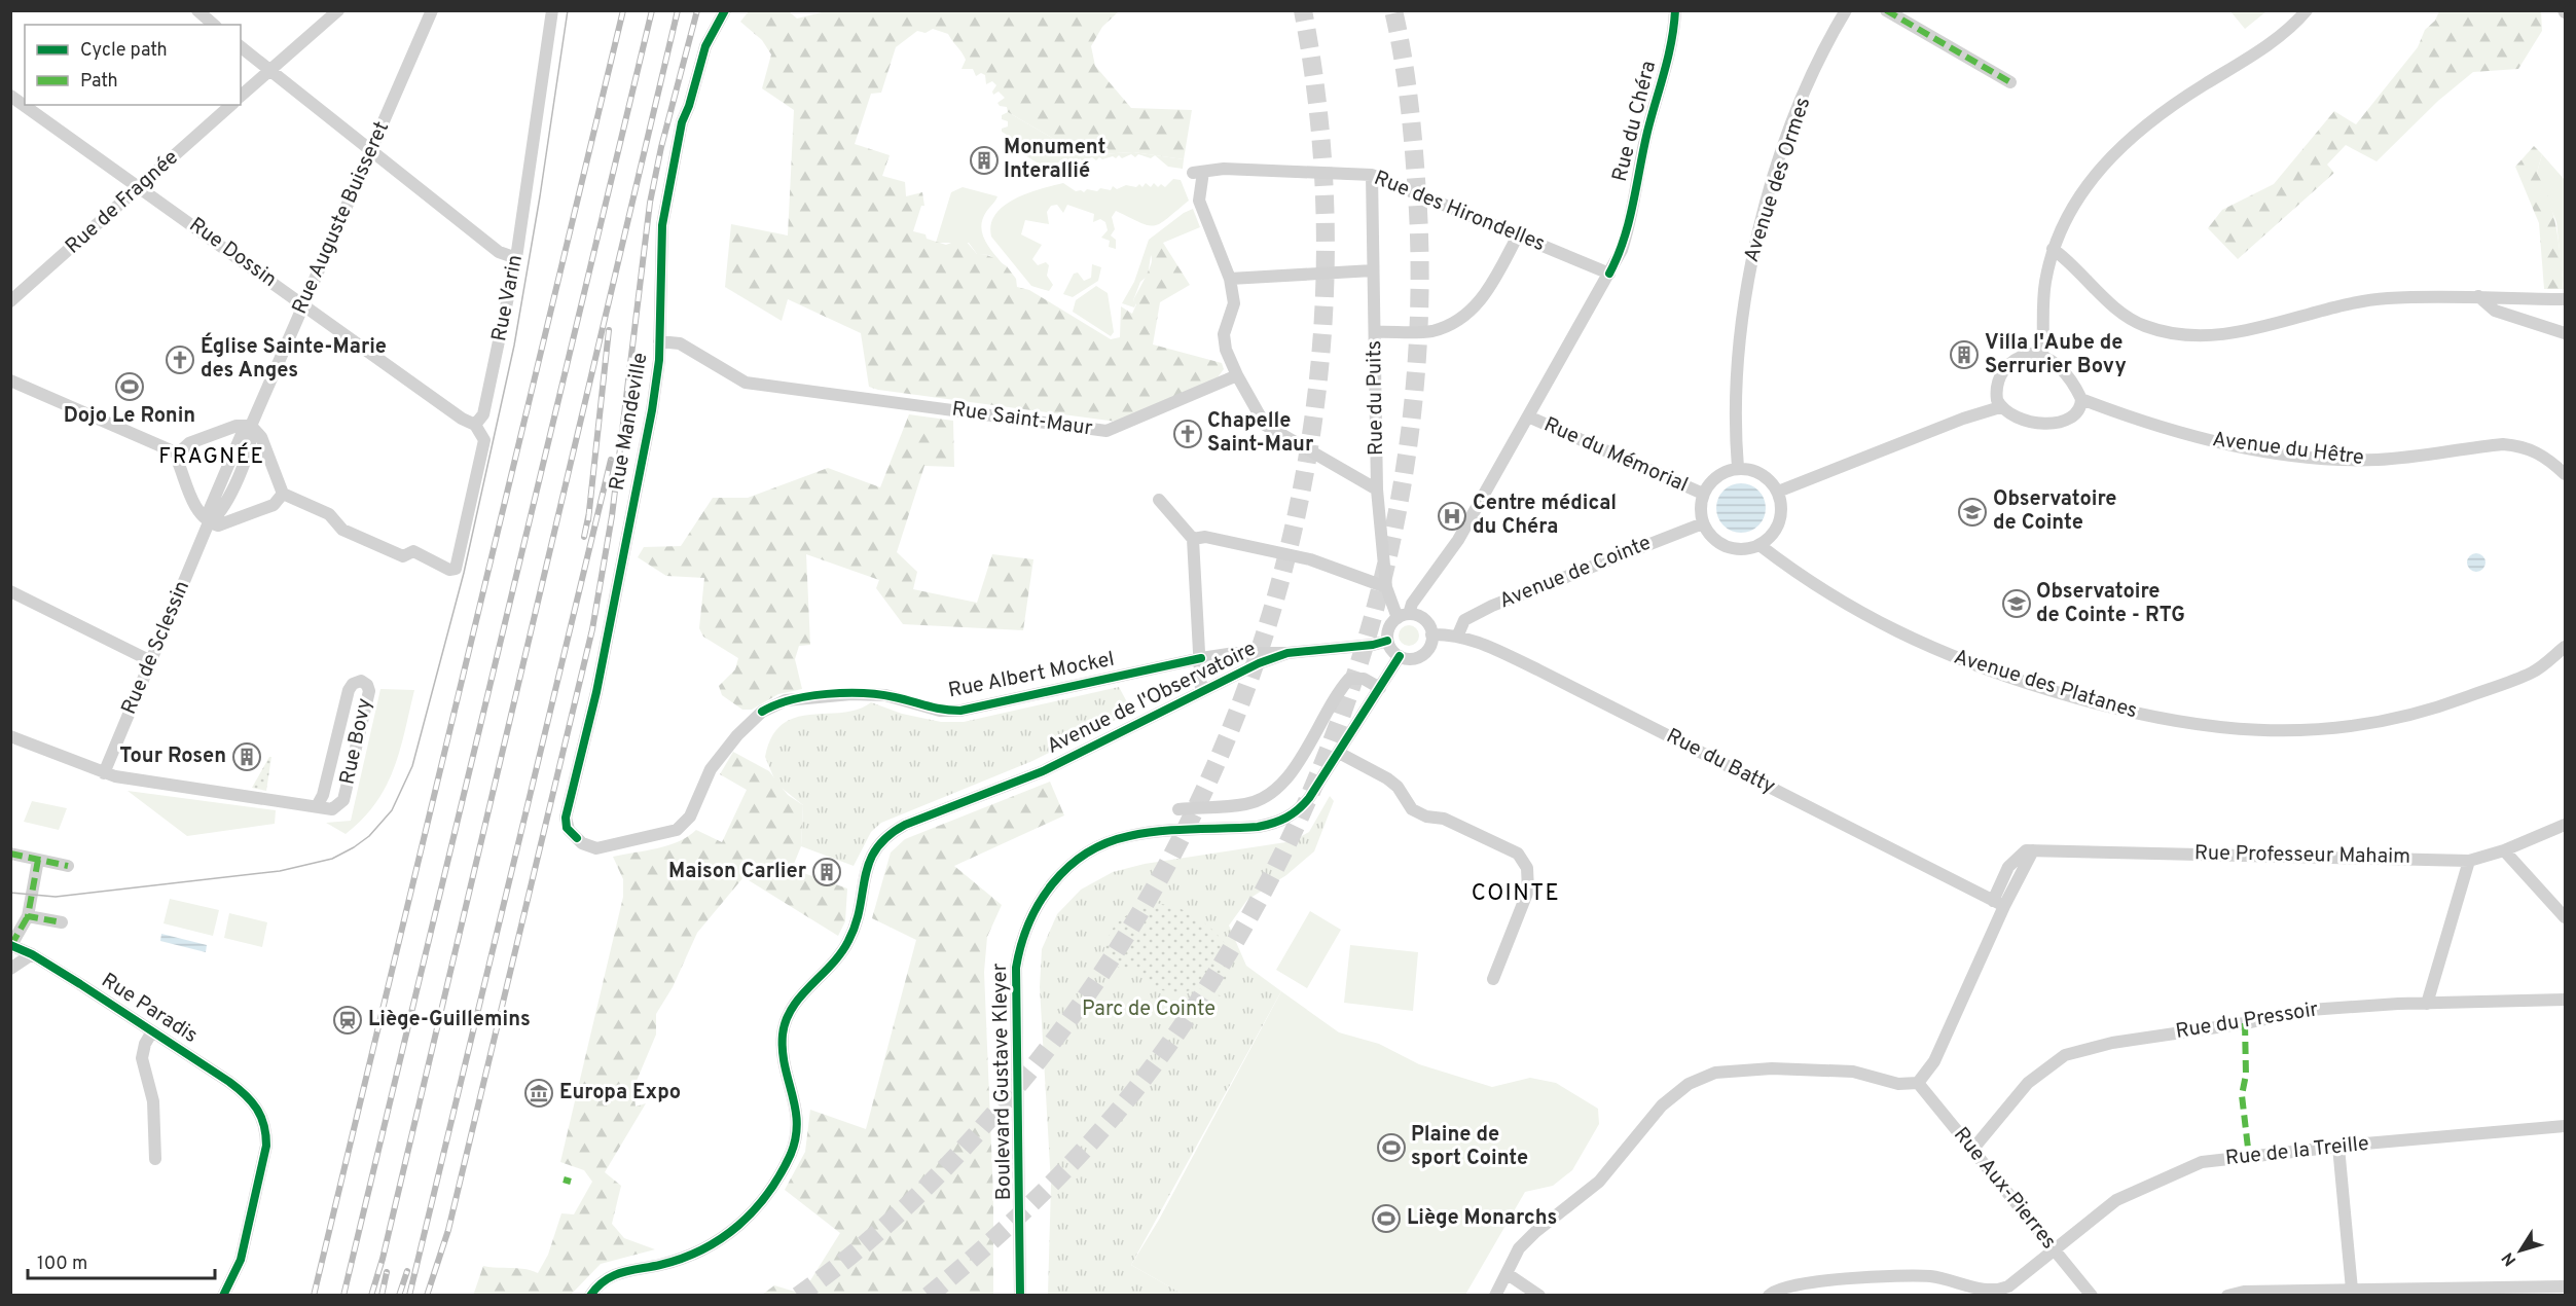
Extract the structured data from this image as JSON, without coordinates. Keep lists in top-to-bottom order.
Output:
{
  "streets": {
    "street": [
      "Rue du Chéra",
      "Avenue des Ormes",
      "Rue de Fragnée",
      "Rue des Hirondelles",
      "Rue Auguste Buisseret",
      "Rue Dossin",
      "Rue Varin",
      "Rue du Puits",
      "Rue Saint-Maur",
      "Rue Mandeville",
      "Avenue du Hêtre",
      "Rue du Mémorial",
      "Avenue de Cointe",
      "Rue de Sclessin",
      "Rue Albert Mockel",
      "Avenue des Platanes",
      "Avenue de l'Observatoire",
      "Rue Bovy",
      "Rue du Batty",
      "Rue Professeur Mahaim",
      "Rue Paradis",
      "Rue du Pressoir",
      "Boulevard Gustave Kleyer",
      "Rue de la Treille",
      "Rue Aux-Pierres"
    ]
  },
  "crossings": [
    ["Rue du Chéra", "Rue des Hirondelles"],
    ["Rue du Chéra", "Rue du Puits"],
    ["Rue du Chéra", "Rue du Mémorial"],
    ["Rue du Chéra", "Avenue de l'Observatoire"],
    ["Rue du Chéra", "Rue du Batty"],
    ["Rue du Chéra", "Boulevard Gustave Kleyer"],
    ["Avenue des Ormes", "Rue du Mémorial"],
    ["Avenue des Ormes", "Avenue de Cointe"],
    ["Avenue des Ormes", "Avenue des Platanes"],
    ["Rue de Fragnée", "Rue Dossin"],
    ["Rue des Hirondelles", "Rue du Puits"],
    ["Rue Auguste Buisseret", "Rue Dossin"],
    ["Rue Auguste Buisseret", "Rue de Sclessin"],
    ["Rue Dossin", "Rue Varin"],
    ["Rue du Puits", "Avenue de l'Observatoire"],
    ["Rue du Puits", "Rue du Batty"],
    ["Rue du Puits", "Boulevard Gustave Kleyer"],
    ["Rue Saint-Maur", "Rue Mandeville"],
    ["Rue Mandeville", "Rue Albert Mockel"],
    ["Rue du Mémorial", "Avenue de Cointe"],
    ["Rue du Mémorial", "Avenue des Platanes"],
    ["Avenue de Cointe", "Avenue des Platanes"],
    ["Avenue de Cointe", "Rue du Batty"],
    ["Rue de Sclessin", "Rue Bovy"],
    ["Rue Albert Mockel", "Avenue de l'Observatoire"],
    ["Avenue de l'Observatoire", "Rue du Batty"],
    ["Avenue de l'Observatoire", "Boulevard Gustave Kleyer"],
    ["Rue du Batty", "Rue Professeur Mahaim"],
    ["Rue du Batty", "Boulevard Gustave Kleyer"],
    ["Rue Professeur Mahaim", "Rue Aux-Pierres"],
    ["Rue du Pressoir", "Rue Aux-Pierres"],
    ["Rue de la Treille", "Rue Aux-Pierres"]
  ],
  "districts": ["FRAGNÉE", "COINTE"],
  "parks": ["Parc de Cointe"],
  "places": {
    "building": [
      "Monument Interallié",
      "Villa l'Aube de Serrurier Bovy",
      "Tour Rosen",
      "Maison Carlier"
    ],
    "church": ["Église Sainte-Marie des Anges", "Chapelle Saint-Maur"],
    "sports": ["Dojo Le Ronin", "Plaine de sport Cointe", "Liège Monarchs"],
    "school or university": ["Observatoire de Cointe", "Observatoire de Cointe - RTG"],
    "hospital": ["Centre médical du Chéra"],
    "station": ["Liège-Guillemins"],
    "museum": ["Europa Expo"]
  },
  "legend": ["Cycle path", "Path"],
  "scale_bar": "100 m",
  "north": "bottom left"
}
